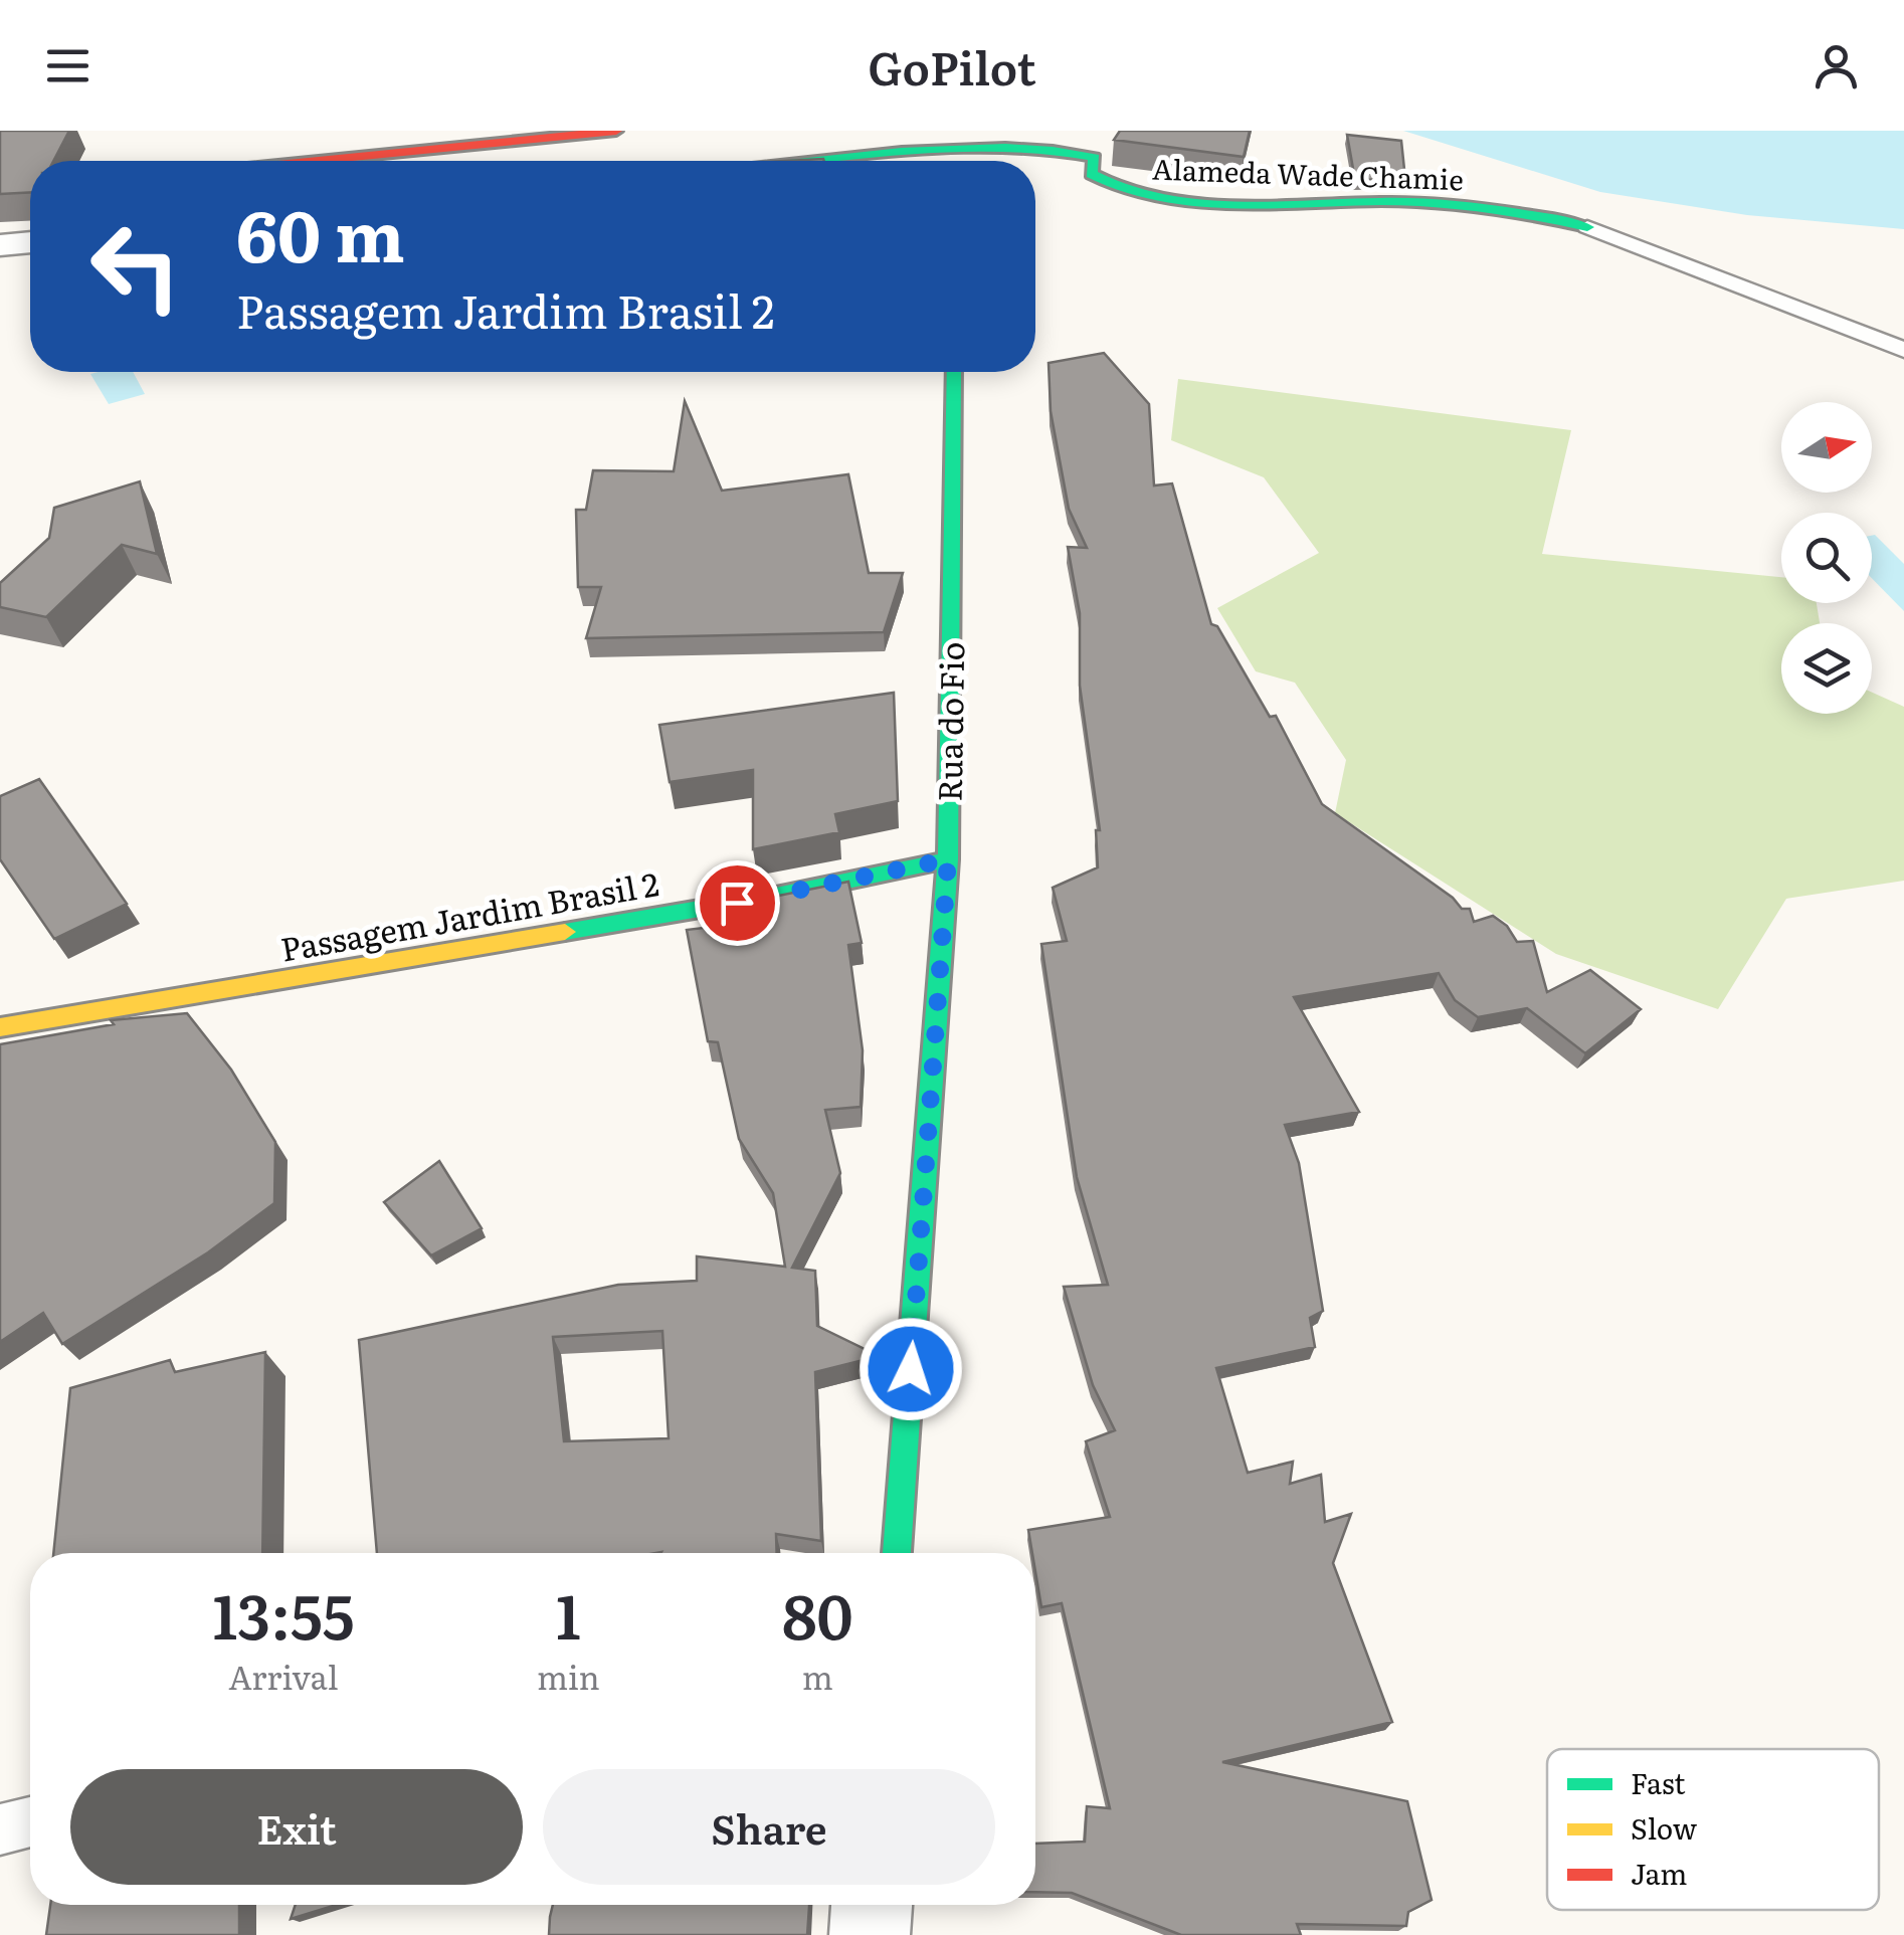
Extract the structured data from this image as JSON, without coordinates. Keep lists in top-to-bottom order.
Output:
{
  "streets": {
    "street": ["Alameda Wade Chamie", "Rua do Fio", "Passagem Jardim Brasil 2"]
  },
  "crossings": [
    ["Rua do Fio", "Passagem Jardim Brasil 2"]
  ],
  "legend": ["Fast", "Slow", "Jam"],
  "north": "right",
  "page": {
    "header": "GoPilot",
    "turn": ["60 m", "Passagem Jardim Brasil 2"],
    "eta": [
      "13:55",
      "Arrival",
      "1",
      "min",
      "80",
      "m"
    ],
    "buttons": ["Exit", "Share"]
  }
}
